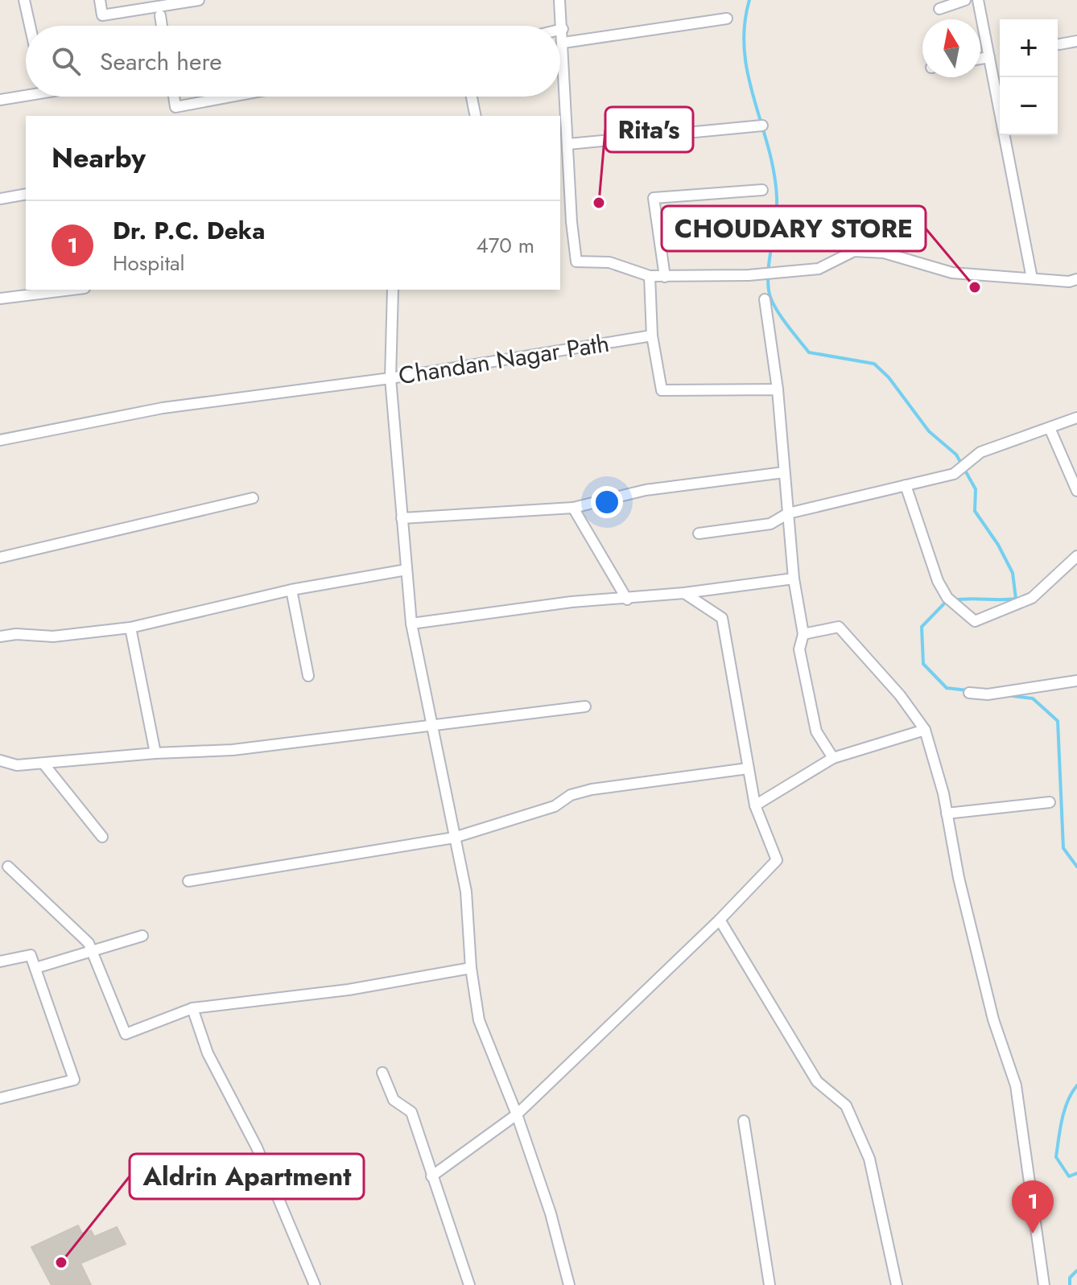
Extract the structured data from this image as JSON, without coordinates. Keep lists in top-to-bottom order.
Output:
{
  "streets": {
    "street": ["Chandan Nagar Path"]
  },
  "places": ["Rita's", "CHOUDARY STORE", "Aldrin Apartment"],
  "north": "top",
  "page": {
    "map_buttons": ["+", "−"],
    "search": "Search here",
    "heading": "Nearby",
    "list": [
      {
        "mark": "1",
        "name": "Dr. P.C. Deka",
        "note": "Hospital",
        "value": "470 m"
      }
    ],
    "pins": "1"
  }
}
